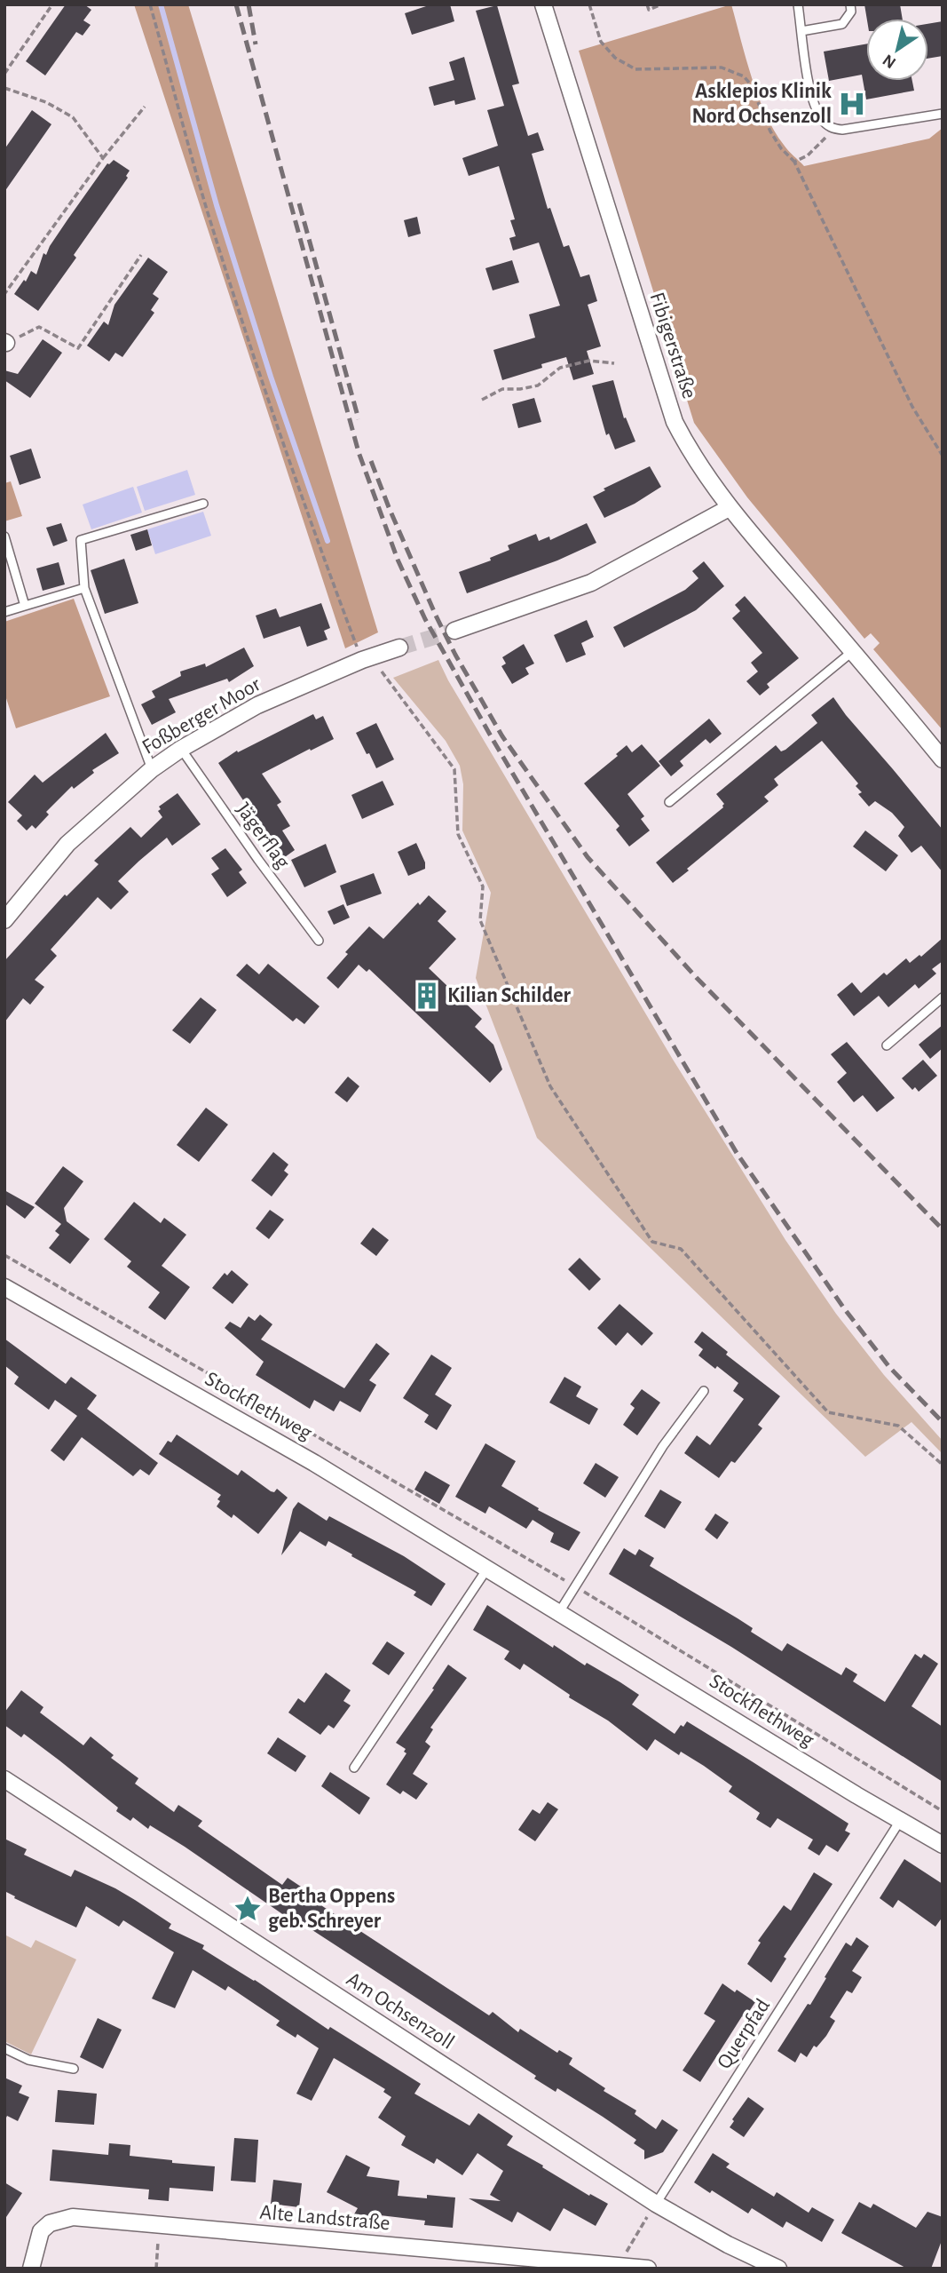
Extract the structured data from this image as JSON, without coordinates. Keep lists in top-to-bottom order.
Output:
{
  "streets": {
    "street": [
      "Fibigerstraße",
      "Foßberger Moor",
      "Stockflethweg",
      "Am Ochsenzoll",
      "Alte Landstraße"
    ],
    "lane": ["Jägerflag", "Querpfad"]
  },
  "crossings": [
    ["Foßberger Moor", "Jägerflag"],
    ["Stockflethweg", "Querpfad"],
    ["Am Ochsenzoll", "Querpfad"]
  ],
  "places": {
    "hospital": ["Asklepios Klinik Nord Ochsenzoll"],
    "building": ["Kilian Schilder"],
    "place": ["Bertha Oppens geb. Schreyer"]
  },
  "north": "bottom left"
}
